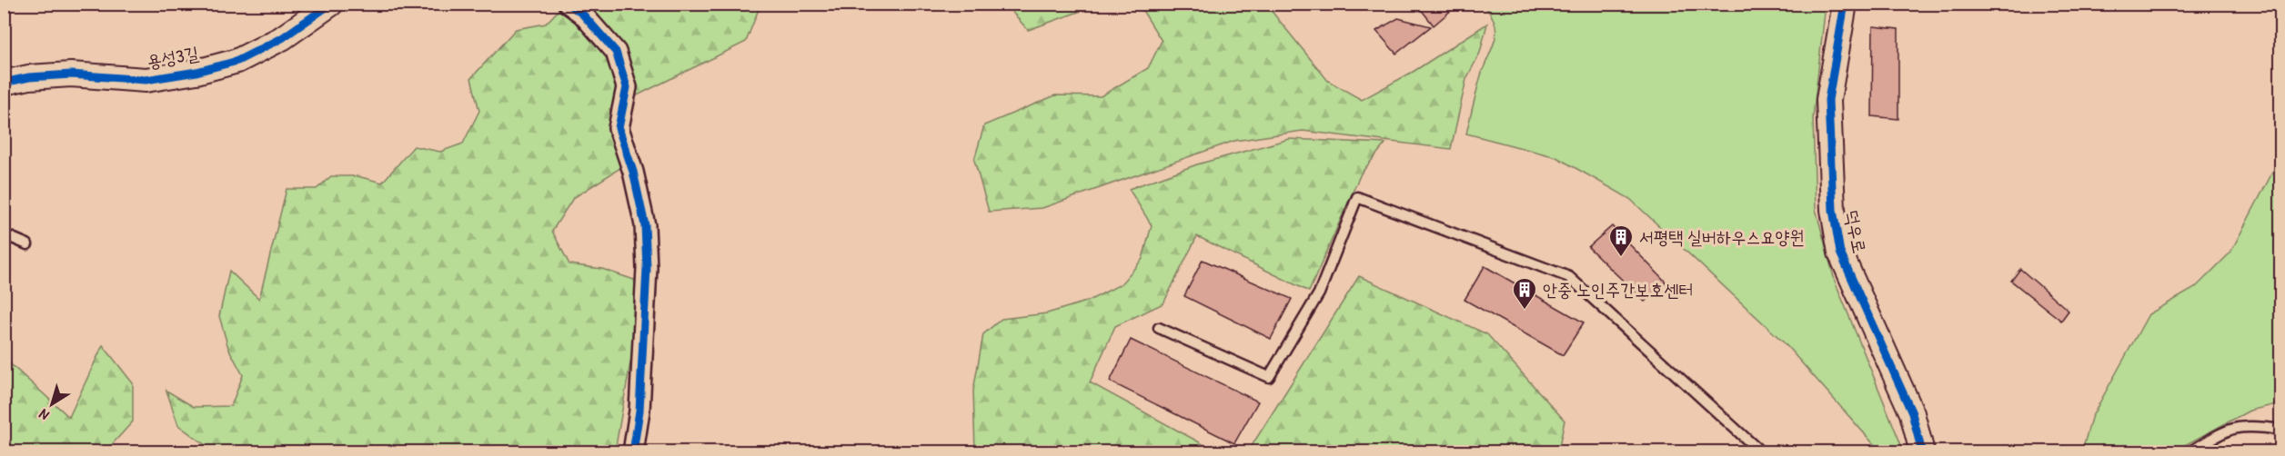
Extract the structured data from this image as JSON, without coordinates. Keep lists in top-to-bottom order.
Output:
{
  "streets": {
    "street": ["용성3길", "덕우로"]
  },
  "places": {
    "building": ["서평택 실버하우스요양원", "안중 노인주간보호센터"]
  },
  "north": "bottom left"
}
